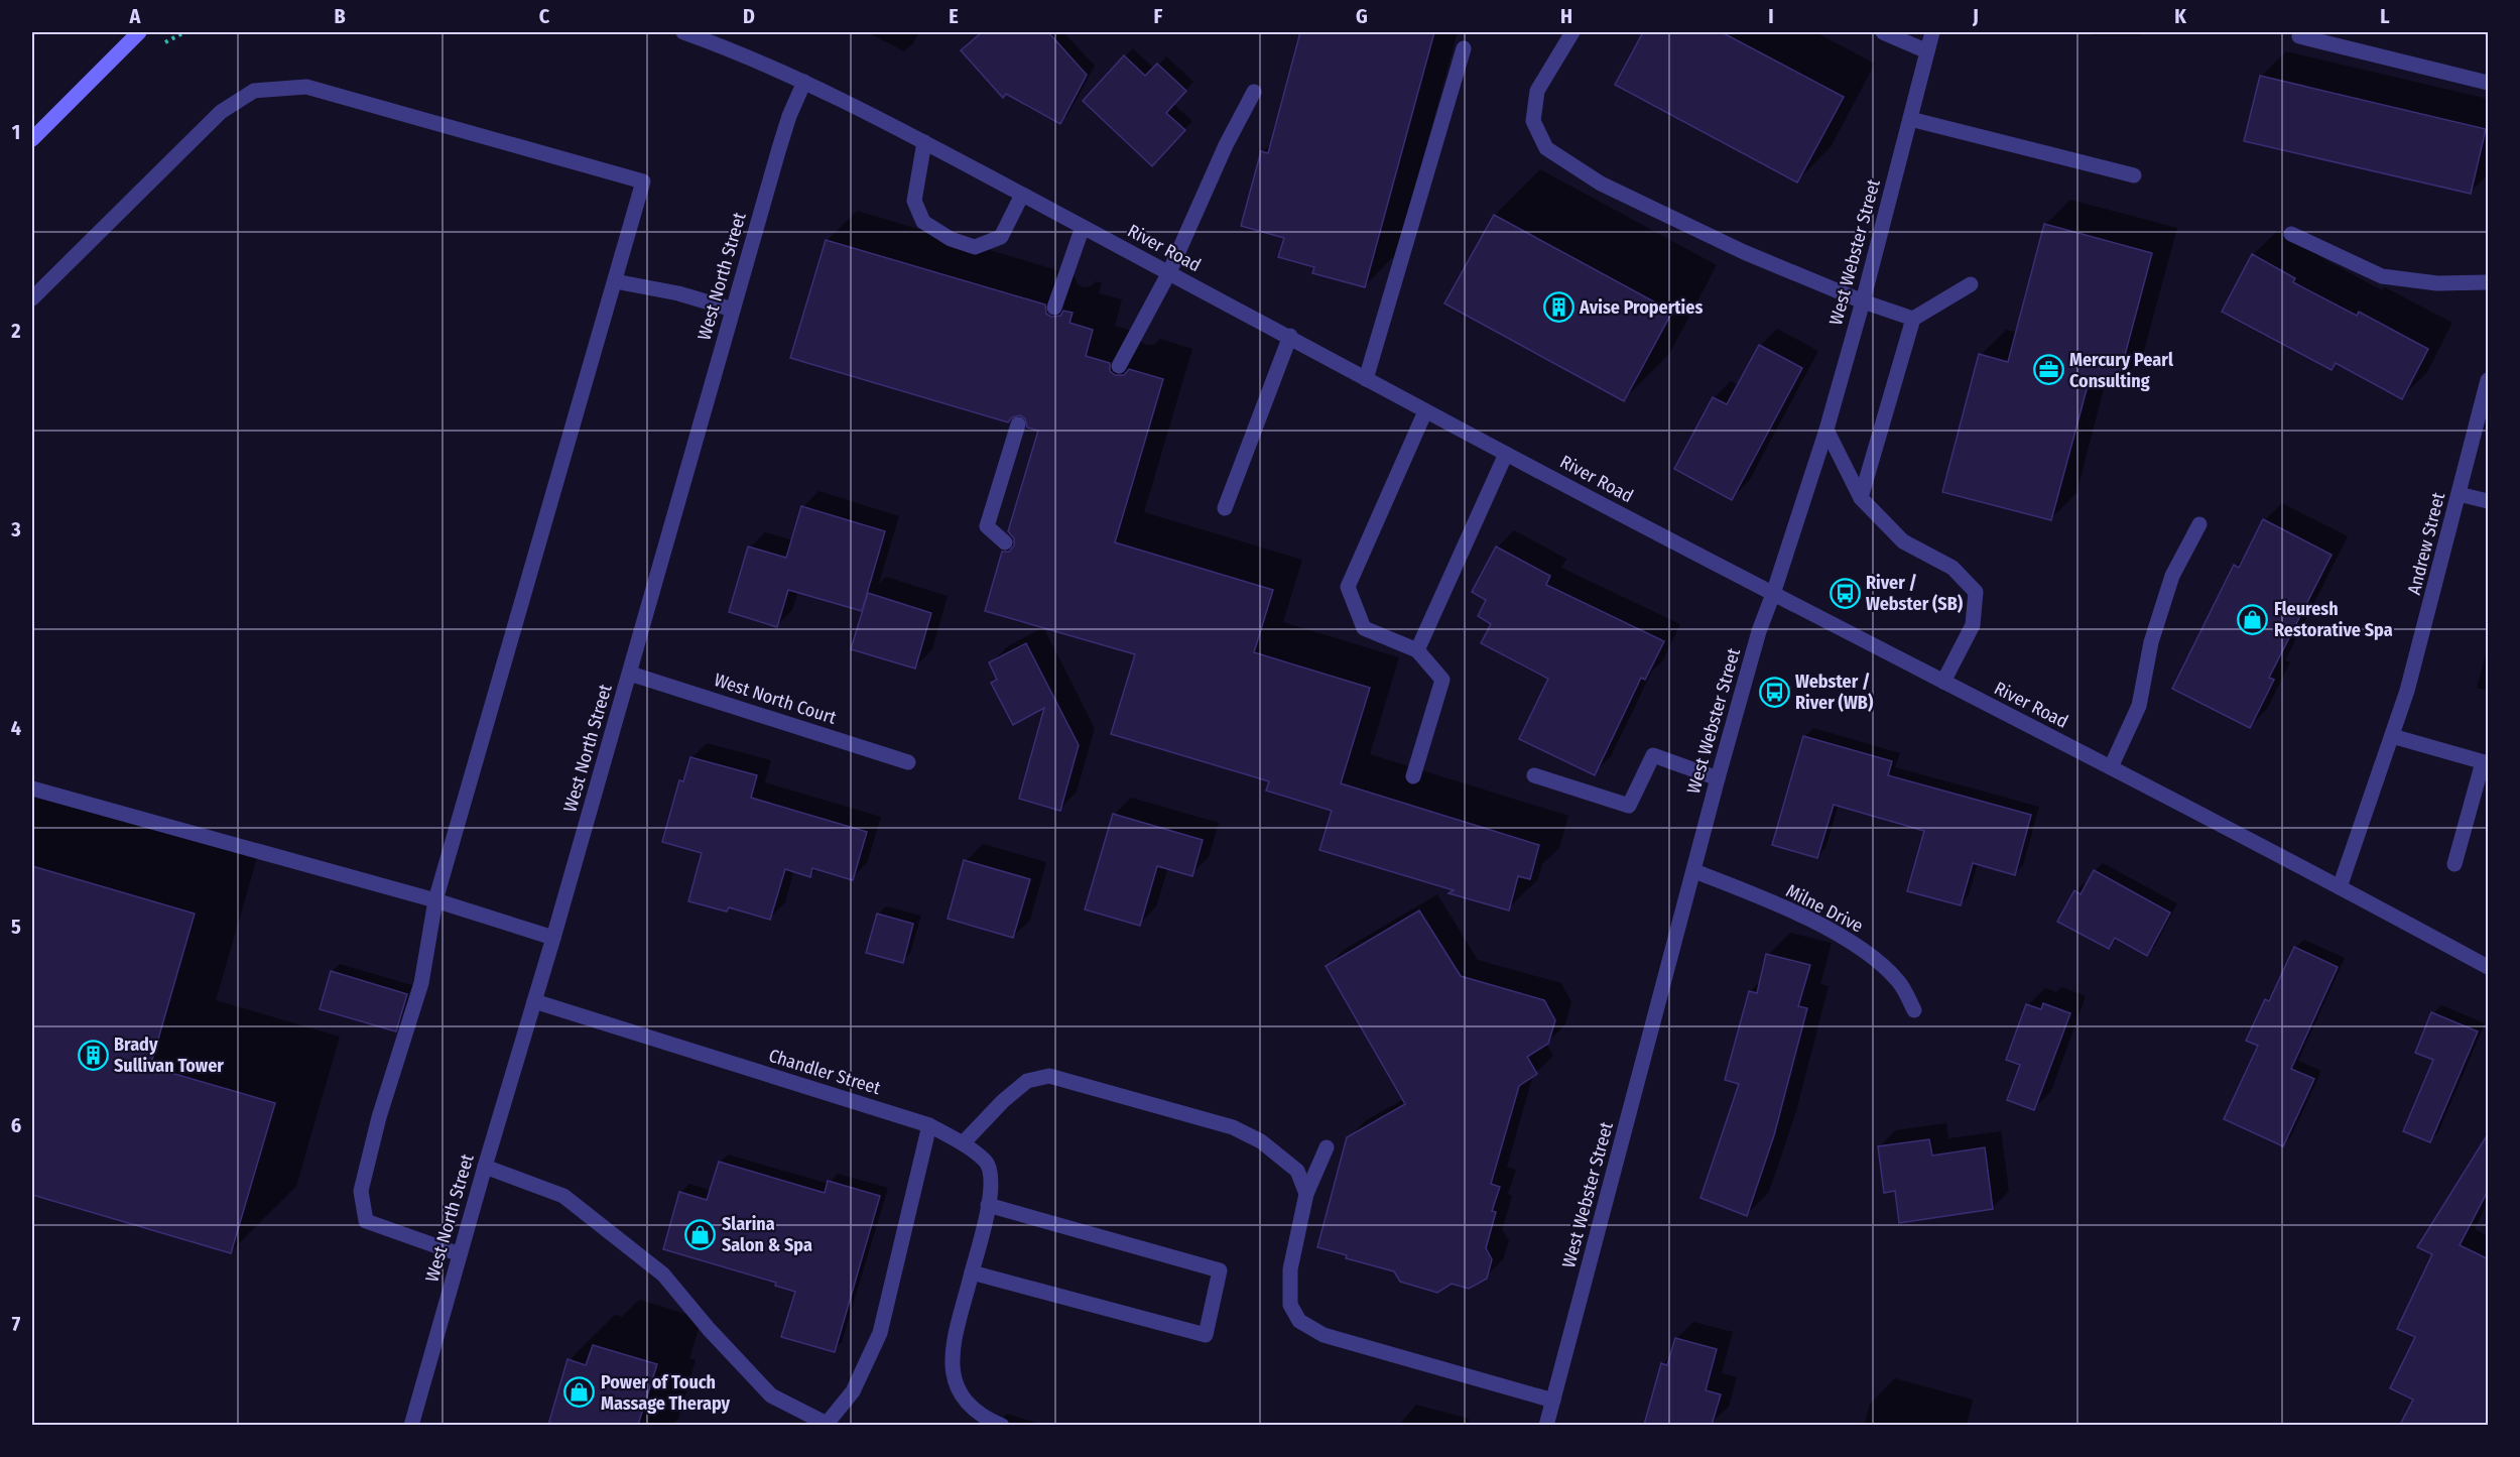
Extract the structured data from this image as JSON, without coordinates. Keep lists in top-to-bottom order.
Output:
{
  "streets": {
    "street": [
      "River Road",
      "West Webster Street",
      "West North Street",
      "Andrew Street",
      "West North Court",
      "Milne Drive",
      "Chandler Street"
    ]
  },
  "crossings": [
    ["River Road", "West Webster Street"],
    ["River Road", "West North Street"],
    ["River Road", "Andrew Street"],
    ["West Webster Street", "Milne Drive"],
    ["West North Street", "West North Court"],
    ["West North Street", "Chandler Street"]
  ],
  "places": {
    "building": ["Avise Properties", "Brady Sullivan Tower"],
    "office": ["Mercury Pearl Consulting"],
    "bus stop": ["River / Webster (SB)", "Webster / River (WB)"],
    "shop": ["Fleuresh Restorative Spa", "Slarina Salon & Spa", "Power of Touch Massage Therapy"]
  },
  "grid": {
    "columns": [
      "A",
      "B",
      "C",
      "D",
      "E",
      "F",
      "G",
      "H",
      "I",
      "J",
      "K",
      "L"
    ],
    "rows": [
      "1",
      "2",
      "3",
      "4",
      "5",
      "6",
      "7"
    ]
  }
}
